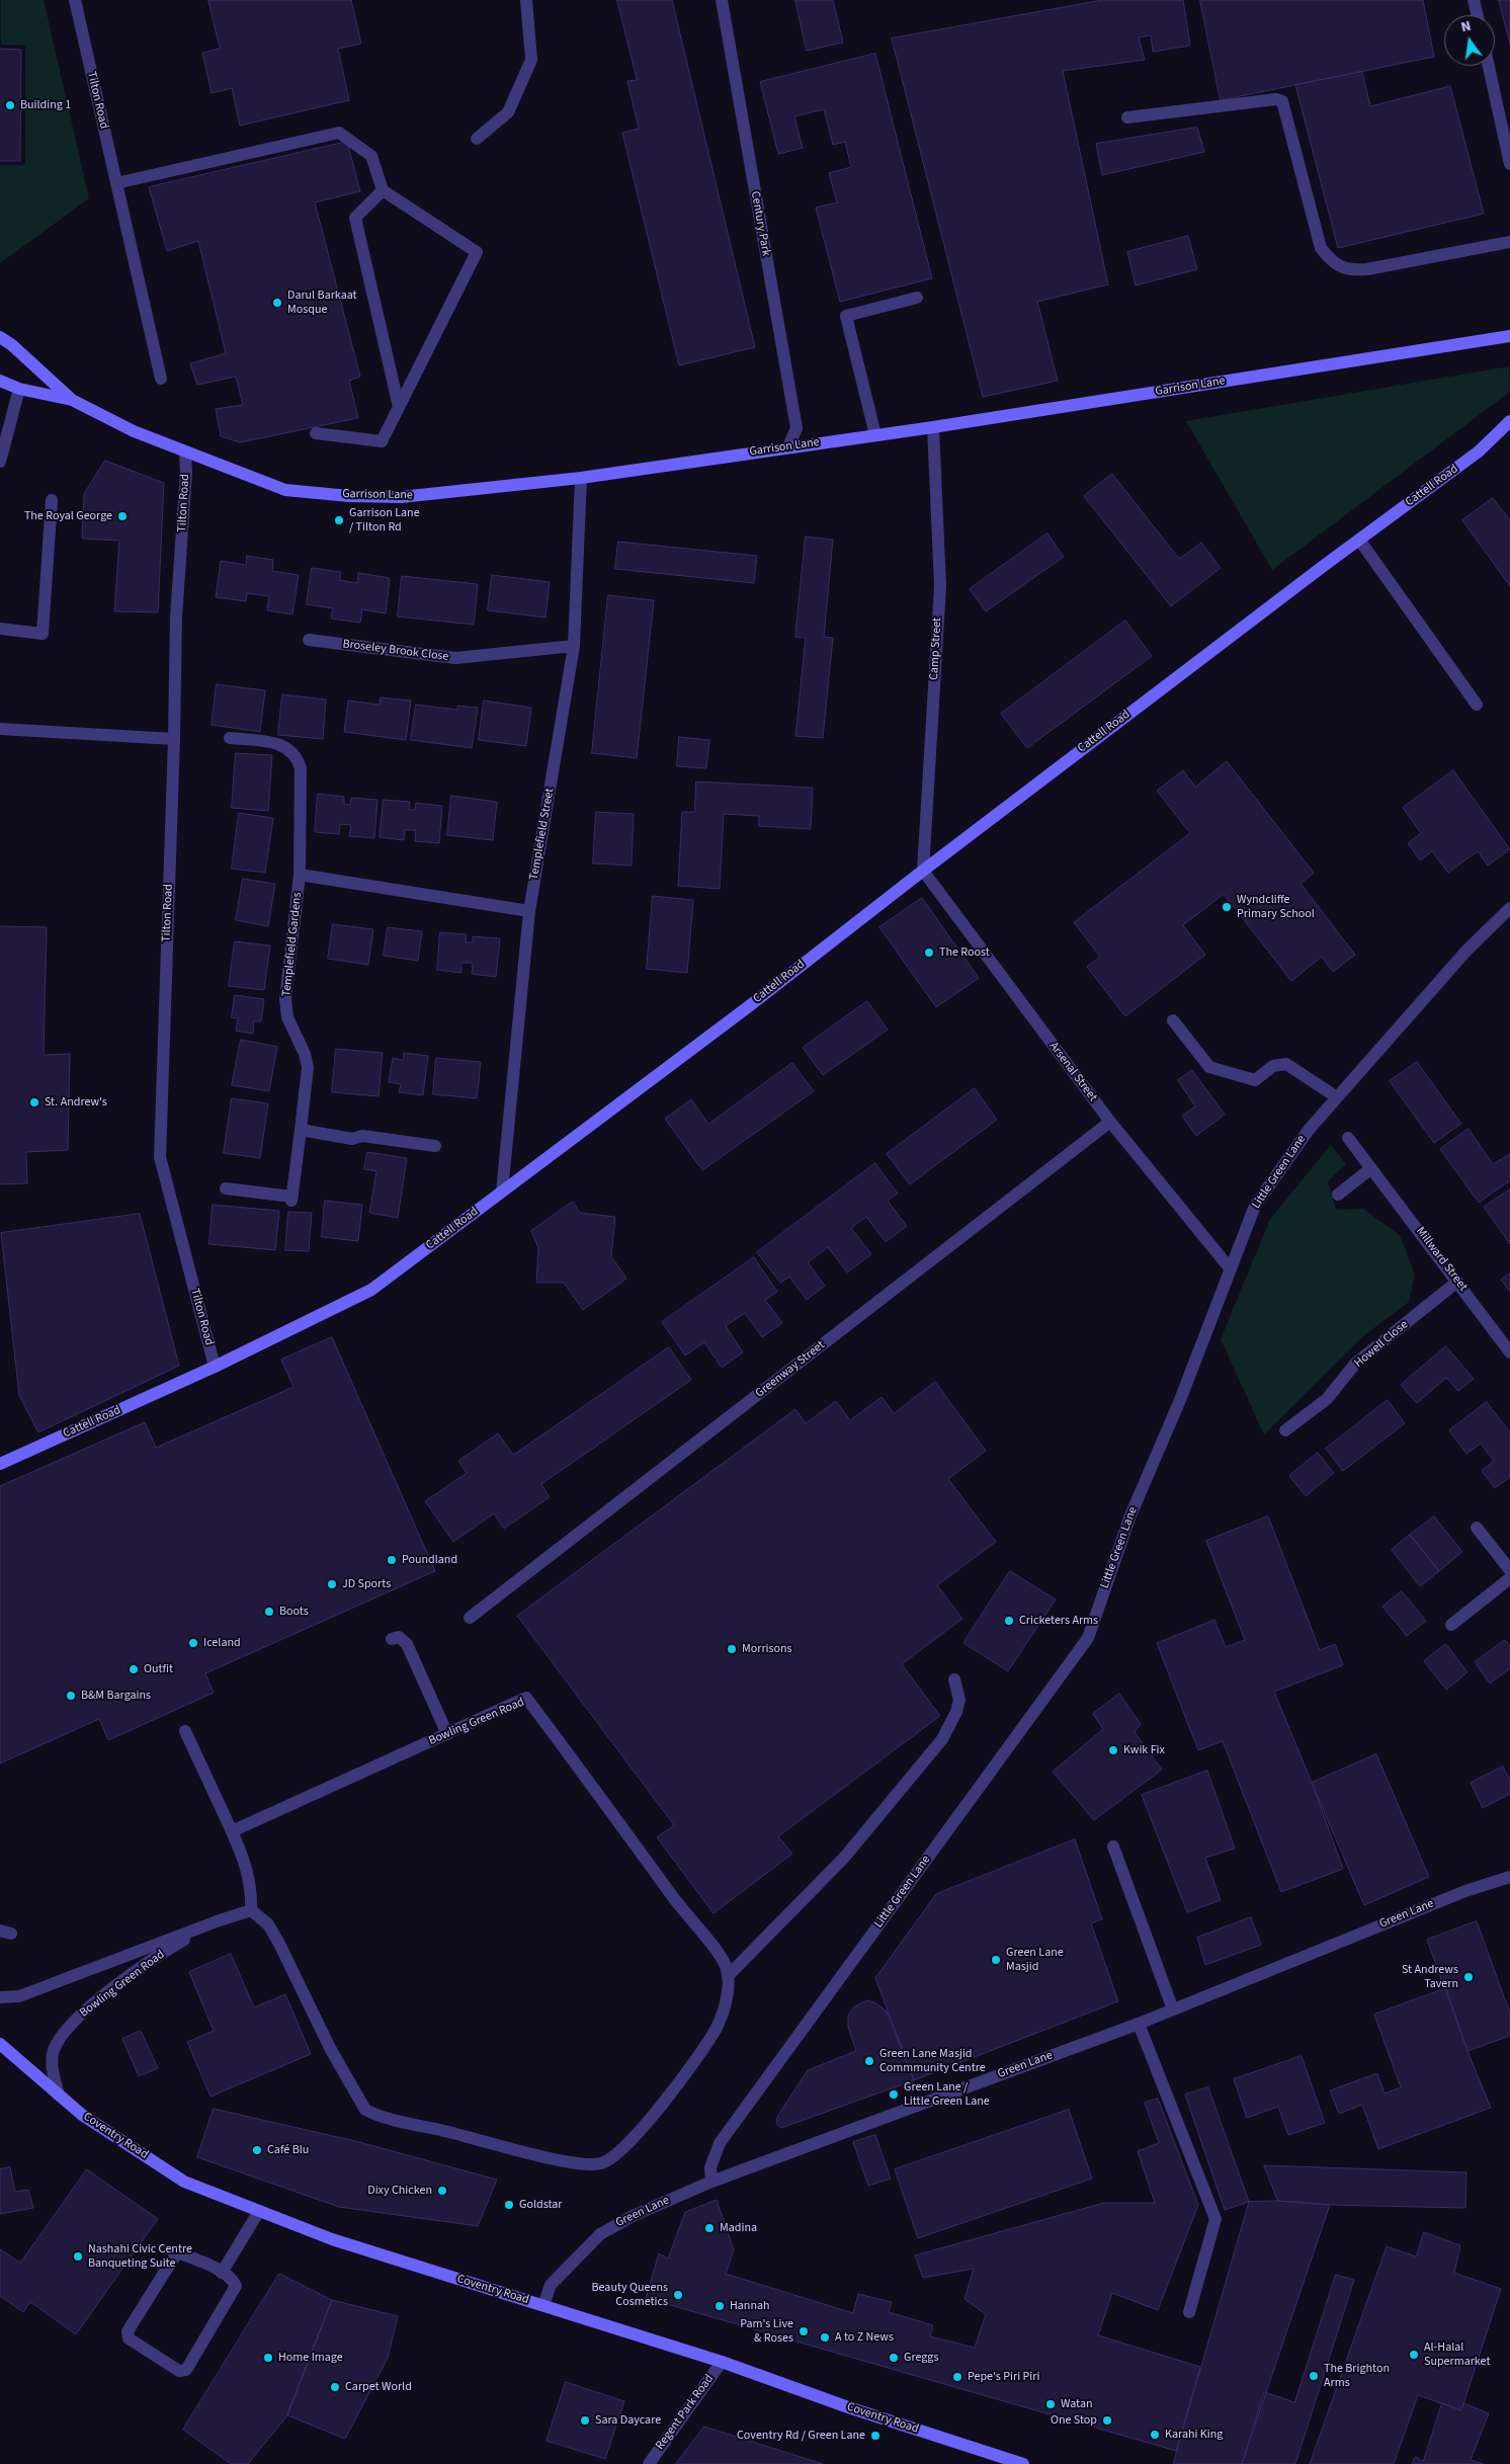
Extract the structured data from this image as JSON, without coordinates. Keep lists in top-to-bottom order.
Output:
{
  "streets": {
    "street": [
      "Tilton Road",
      "Century Park",
      "Garrison Lane",
      "Cattell Road",
      "Camp Street",
      "Broseley Brook Close",
      "Templefield Street",
      "Templefield Gardens",
      "Arsenal Street",
      "Little Green Lane",
      "Millward Street",
      "Howell Close",
      "Greenway Street",
      "Bowling Green Road",
      "Green Lane",
      "Coventry Road",
      "Regent Park Road"
    ]
  },
  "crossings": [
    ["Tilton Road", "Garrison Lane"],
    ["Tilton Road", "Cattell Road"],
    ["Century Park", "Garrison Lane"],
    ["Garrison Lane", "Camp Street"],
    ["Garrison Lane", "Templefield Street"],
    ["Cattell Road", "Camp Street"],
    ["Cattell Road", "Templefield Street"],
    ["Cattell Road", "Arsenal Street"],
    ["Camp Street", "Arsenal Street"],
    ["Broseley Brook Close", "Templefield Street"],
    ["Templefield Street", "Templefield Gardens"],
    ["Arsenal Street", "Little Green Lane"],
    ["Arsenal Street", "Greenway Street"],
    ["Little Green Lane", "Green Lane"],
    ["Millward Street", "Howell Close"],
    ["Bowling Green Road", "Coventry Road"],
    ["Green Lane", "Coventry Road"],
    ["Coventry Road", "Regent Park Road"]
  ],
  "places": [
    "Building 1",
    "Darul Barkaat Mosque",
    "The Royal George",
    "Garrison Lane / Tilton Rd",
    "Wyndcliffe Primary School",
    "The Roost",
    "St. Andrew's",
    "Poundland",
    "JD Sports",
    "Boots",
    "Cricketers Arms",
    "Iceland",
    "Morrisons",
    "Outfit",
    "B&M Bargains",
    "Kwik Fix",
    "Green Lane Masjid",
    "St Andrews Tavern",
    "Green Lane Masjid Commmunity Centre",
    "Green Lane / Little Green Lane",
    "Café Blu",
    "Dixy Chicken",
    "Goldstar",
    "Madina",
    "Nashahi Civic Centre Banqueting Suite",
    "Beauty Queens Cosmetics",
    "Hannah",
    "Pam's Live & Roses",
    "A to Z News",
    "Al-Halal Supermarket",
    "Home Image",
    "Greggs",
    "The Brighton Arms",
    "Pepe's Piri Piri",
    "Carpet World",
    "Watan",
    "Sara Daycare",
    "One Stop",
    "Karahi King",
    "Coventry Rd / Green Lane"
  ],
  "north": "top"
}
